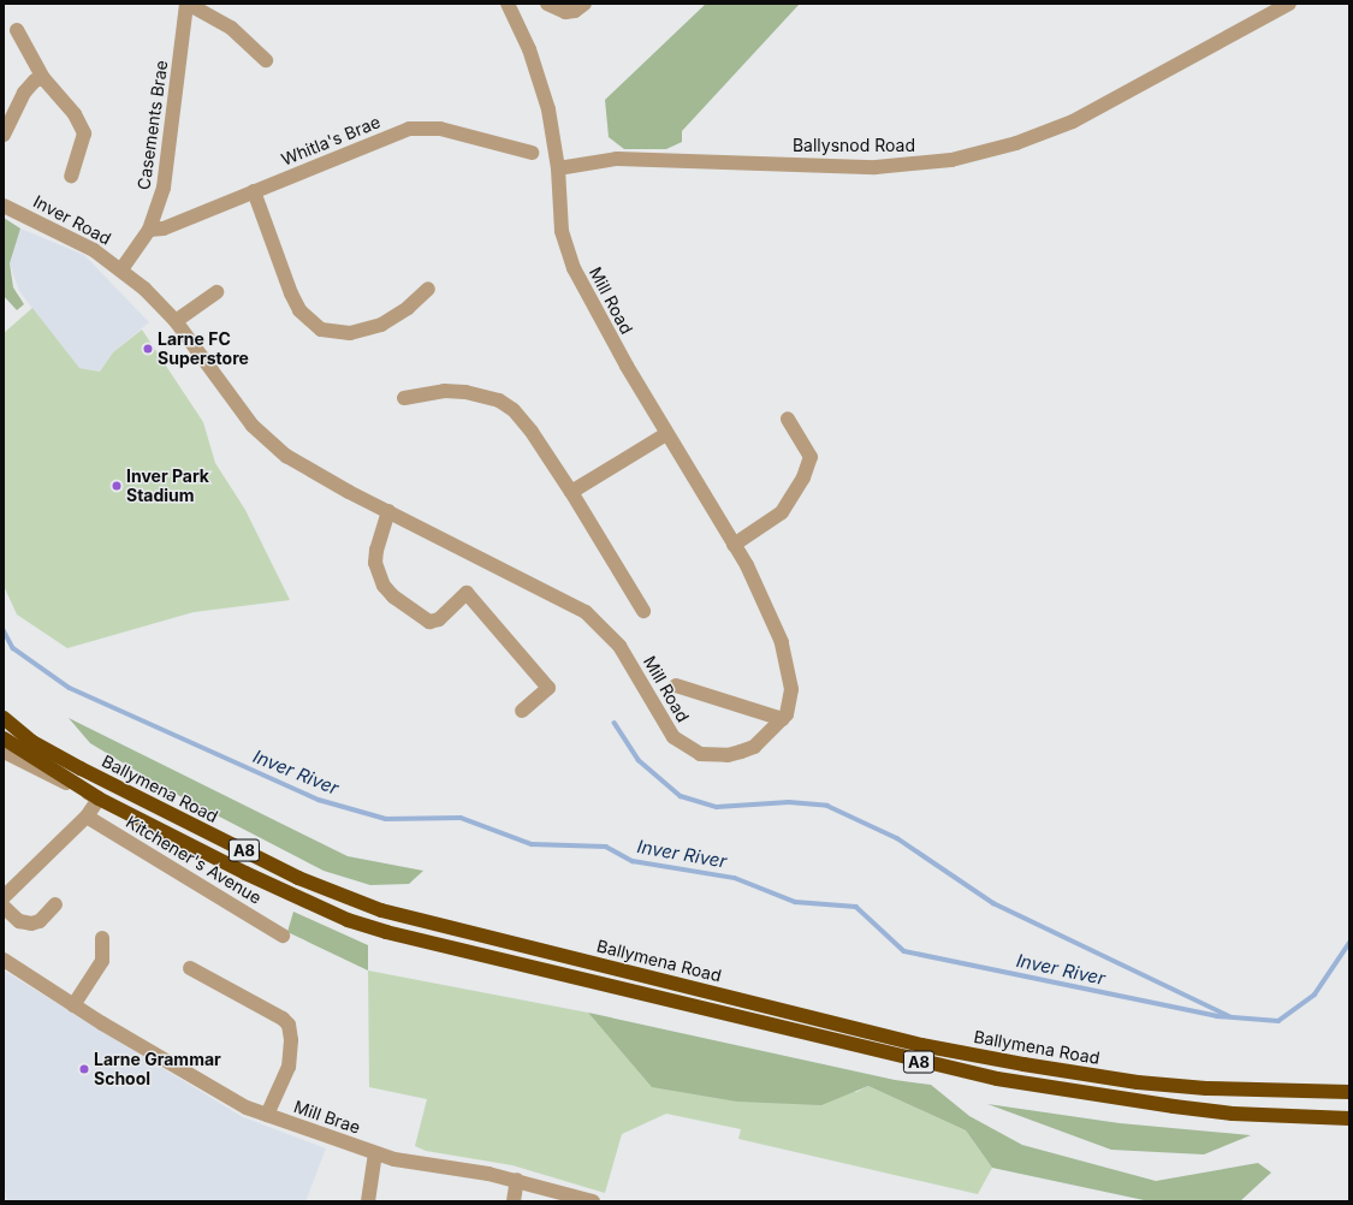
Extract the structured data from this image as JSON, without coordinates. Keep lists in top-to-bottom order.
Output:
{
  "streets": {
    "highway": ["Ballymena Road", "A8"],
    "street": [
      "Casements Brae",
      "Whitla's Brae",
      "Ballysnod Road",
      "Inver Road",
      "Mill Road",
      "Kitchener's Avenue",
      "Mill Brae"
    ]
  },
  "crossings": [
    ["Casements Brae", "Whitla's Brae"],
    ["Casements Brae", "Inver Road"],
    ["Casements Brae", "Mill Road"],
    ["Ballysnod Road", "Mill Road"],
    ["Inver Road", "Mill Road"]
  ],
  "water": ["Inver River"],
  "places": ["Larne FC Superstore", "Inver Park Stadium", "Larne Grammar School"]
}
